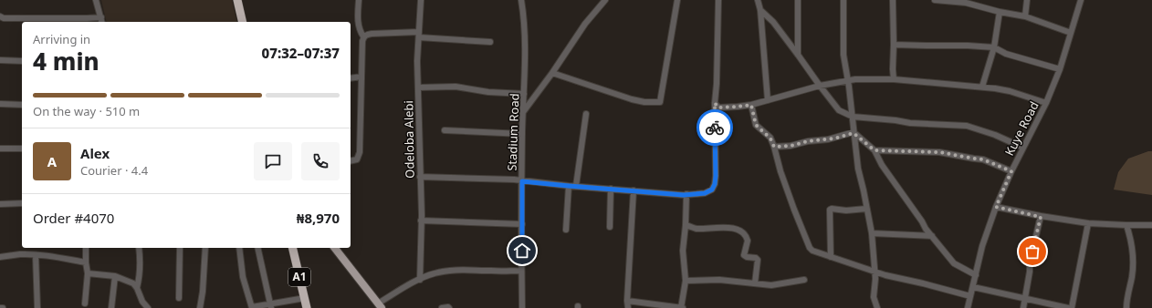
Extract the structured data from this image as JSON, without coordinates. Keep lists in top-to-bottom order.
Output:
{
  "streets": {
    "highway": ["A1"],
    "street": ["Kuye Road", "Stadium Road", "Odeloba Alebi"]
  },
  "page": {
    "heading": ["4 min", "Arriving in", "07:32–07:37"],
    "panel": [
      "Alex",
      "Courier · 4.4",
      "Order #4070",
      "₦8,970"
    ],
    "bar": "On the way · 510 m",
    "round": "A"
  }
}
